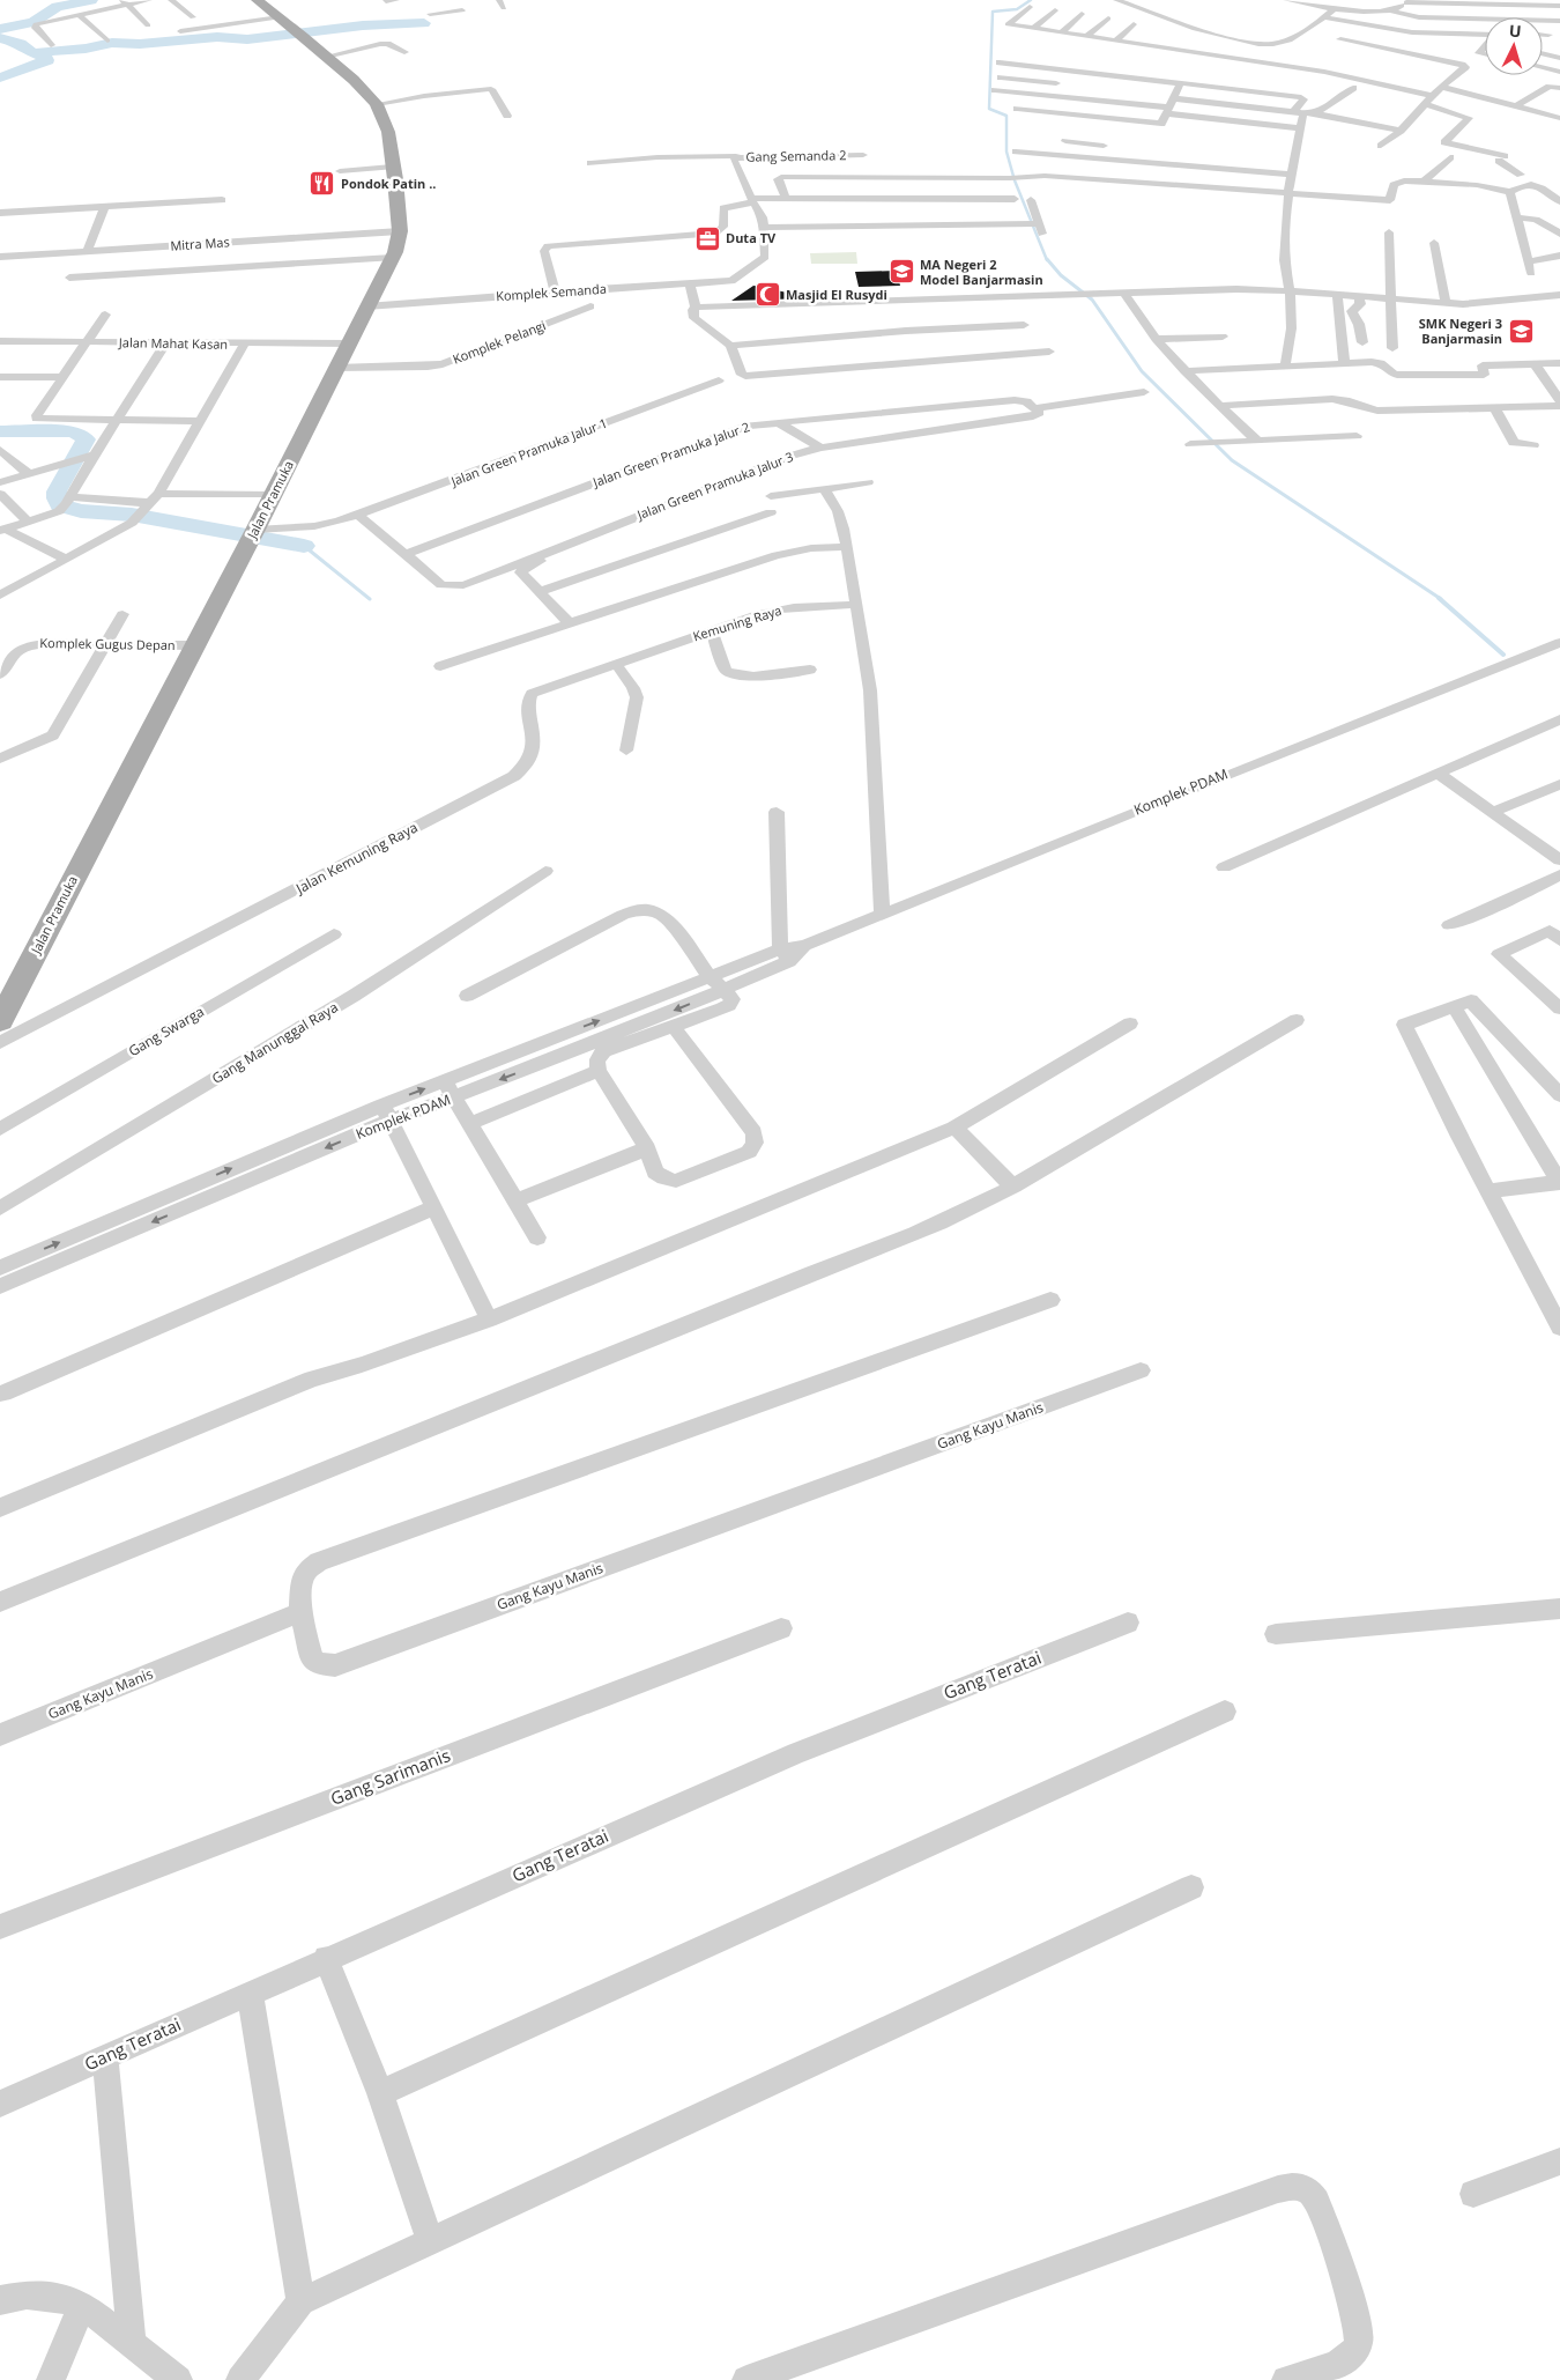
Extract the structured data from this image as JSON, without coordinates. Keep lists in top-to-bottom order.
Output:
{
  "streets": {
    "main road": ["Jalan Pramuka"],
    "street": [
      "Gang Semanda 2",
      "Mitra Mas",
      "Komplek Semanda",
      "Komplek Pelangi",
      "Jalan Mahat Kasan",
      "Jalan Green Pramuka Jalur 1",
      "Jalan Green Pramuka Jalur 2",
      "Jalan Green Pramuka Jalur 3",
      "Kemuning Raya",
      "Komplek Gugus Depan",
      "Komplek PDAM",
      "Jalan Kemuning Raya",
      "Gang Swarga",
      "Gang Manunggal Raya",
      "Gang Kayu Manis",
      "Gang Teratai",
      "Gang Sarimanis"
    ]
  },
  "crossings": [
    ["Gang Semanda 2", "Komplek Semanda"],
    ["Mitra Mas", "Jalan Pramuka"],
    ["Komplek Semanda", "Jalan Pramuka"],
    ["Komplek Pelangi", "Jalan Pramuka"],
    ["Jalan Mahat Kasan", "Jalan Pramuka"],
    ["Jalan Green Pramuka Jalur 1", "Jalan Pramuka"],
    ["Jalan Green Pramuka Jalur 2", "Jalan Green Pramuka Jalur 3"],
    ["Jalan Pramuka", "Komplek Gugus Depan"],
    ["Kemuning Raya", "Jalan Kemuning Raya"]
  ],
  "places": {
    "restaurant": ["Pondok Patin .."],
    "office": ["Duta TV"],
    "school or university": ["MA Negeri 2 Model Banjarmasin", "SMK Negeri 3 Banjarmasin"],
    "mosque": ["Masjid El Rusydi"]
  },
  "north": "top"
}
